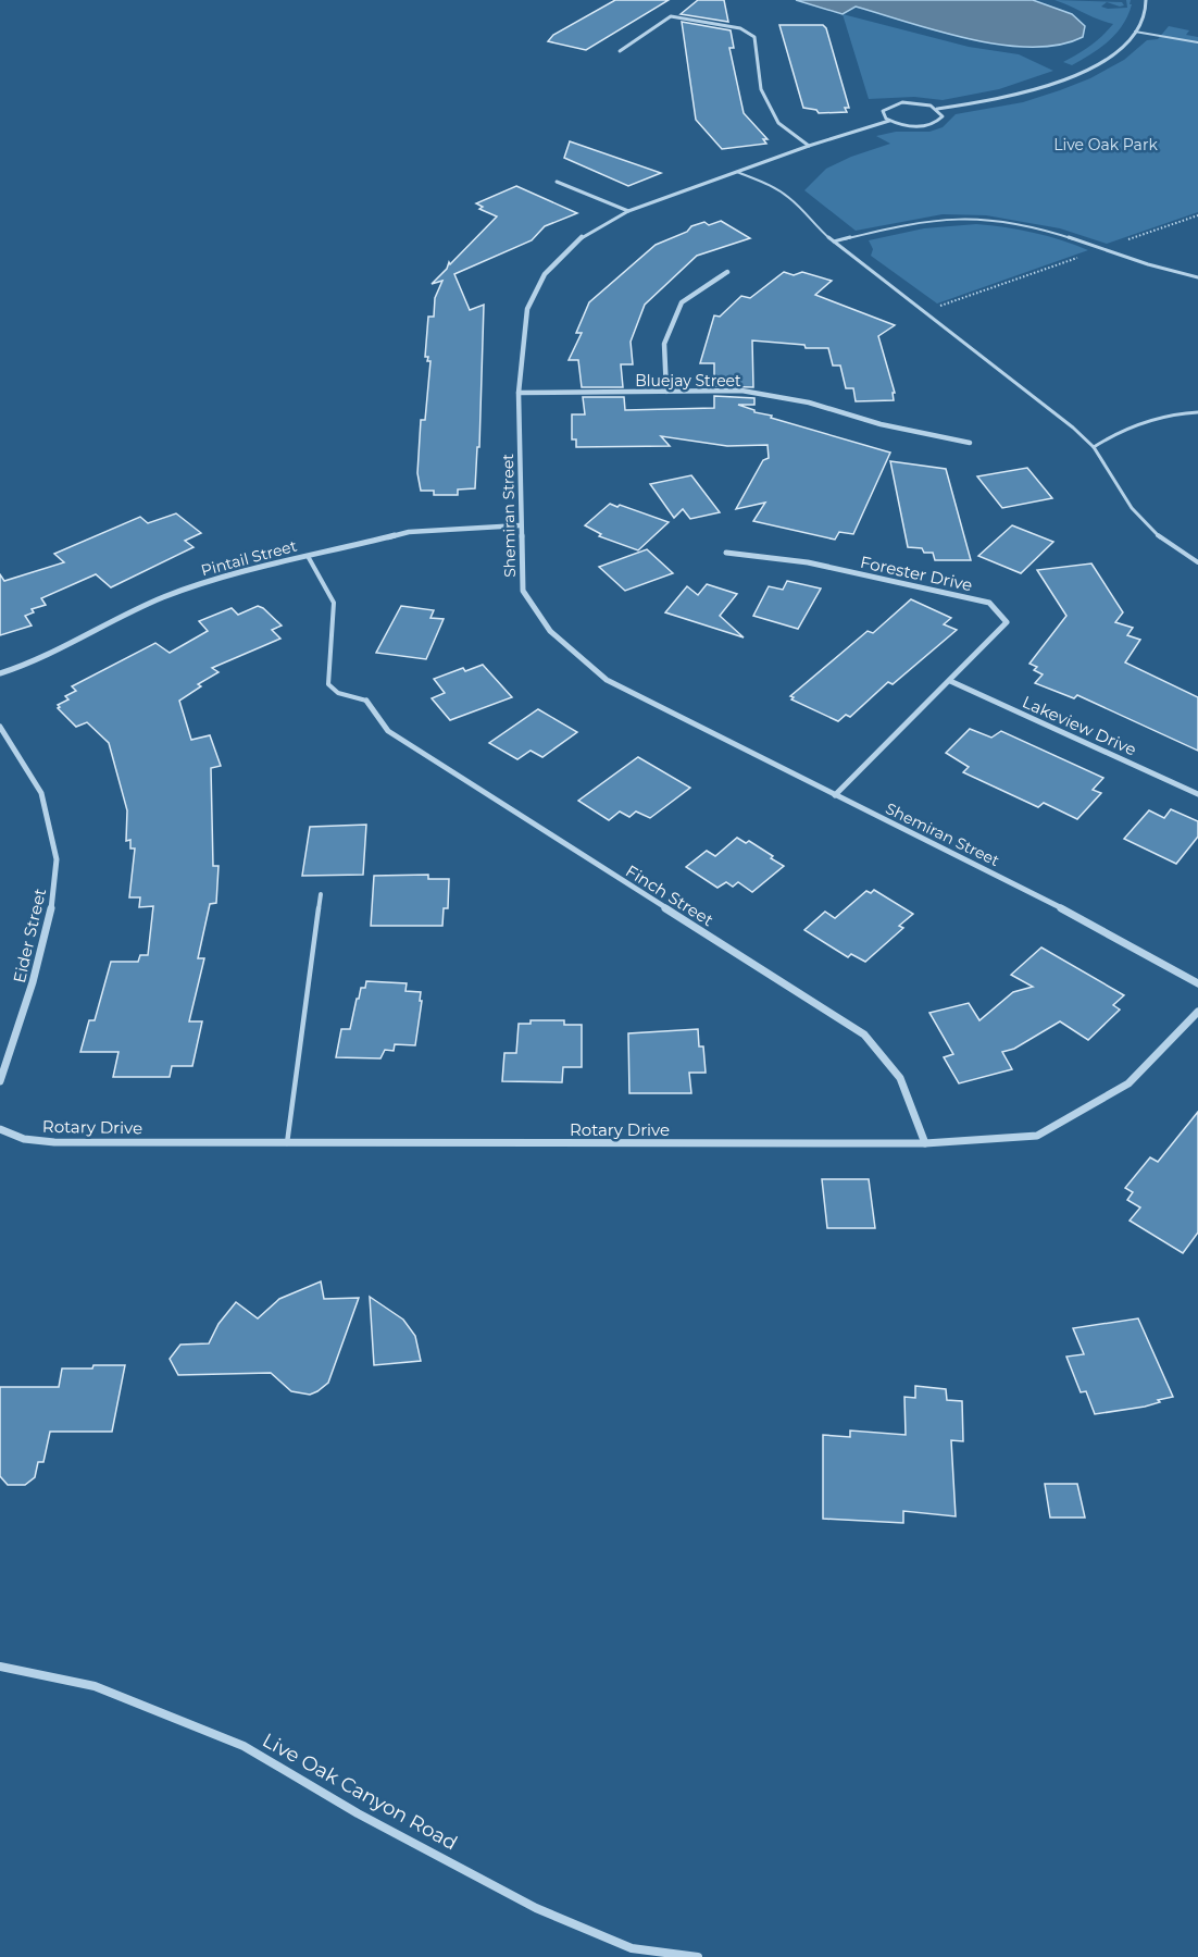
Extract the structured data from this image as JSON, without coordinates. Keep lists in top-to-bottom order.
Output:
{
  "streets": {
    "street": [
      "Bluejay Street",
      "Shemiran Street",
      "Pintail Street",
      "Forester Drive",
      "Lakeview Drive",
      "Finch Street",
      "Eider Street",
      "Rotary Drive",
      "Live Oak Canyon Road"
    ]
  },
  "crossings": [
    ["Bluejay Street", "Shemiran Street"],
    ["Shemiran Street", "Pintail Street"],
    ["Shemiran Street", "Forester Drive"],
    ["Forester Drive", "Lakeview Drive"],
    ["Finch Street", "Rotary Drive"]
  ],
  "parks": ["Live Oak Park"]
}
